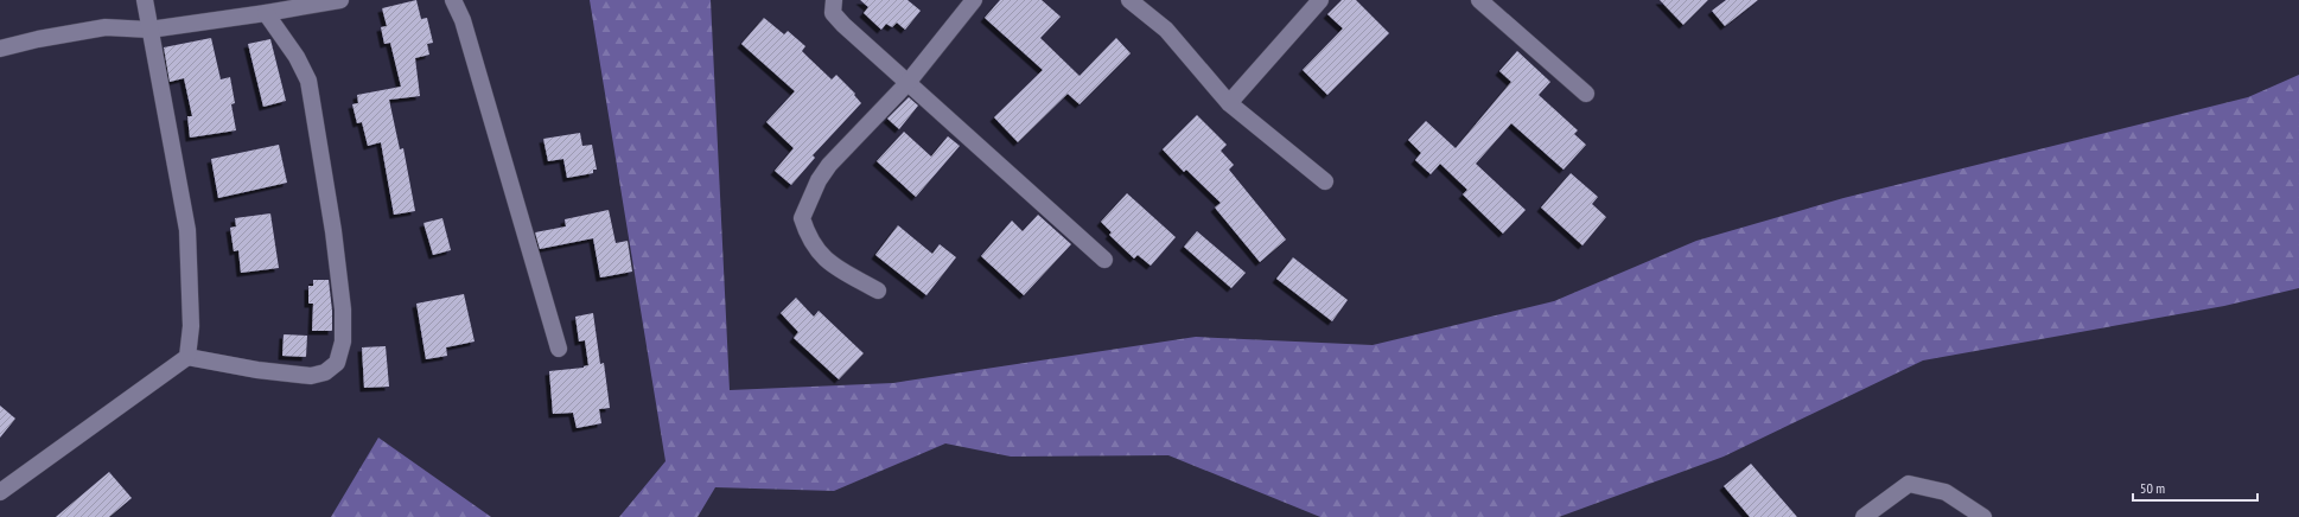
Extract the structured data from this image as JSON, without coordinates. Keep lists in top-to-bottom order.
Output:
{
  "scale_bar": "50 m"
}
